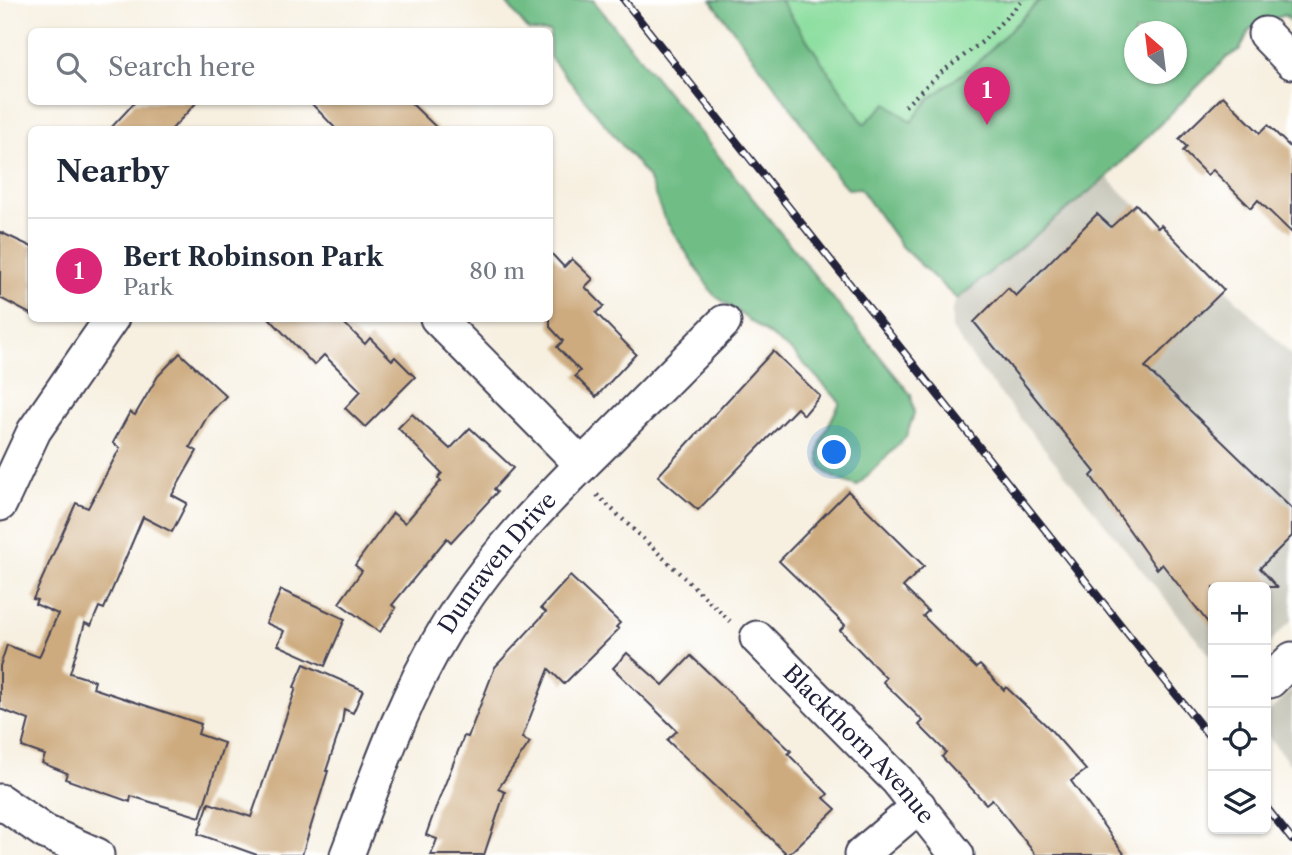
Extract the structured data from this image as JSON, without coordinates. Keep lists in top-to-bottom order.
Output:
{
  "streets": {
    "street": ["Dunraven Drive", "Blackthorn Avenue"]
  },
  "north": "top left",
  "page": {
    "search": "Search here",
    "pins": "1",
    "heading": "Nearby",
    "list": [
      {
        "mark": "1",
        "name": "Bert Robinson Park",
        "note": "Park",
        "value": "80 m"
      }
    ],
    "map_buttons": ["+", "−"]
  }
}
